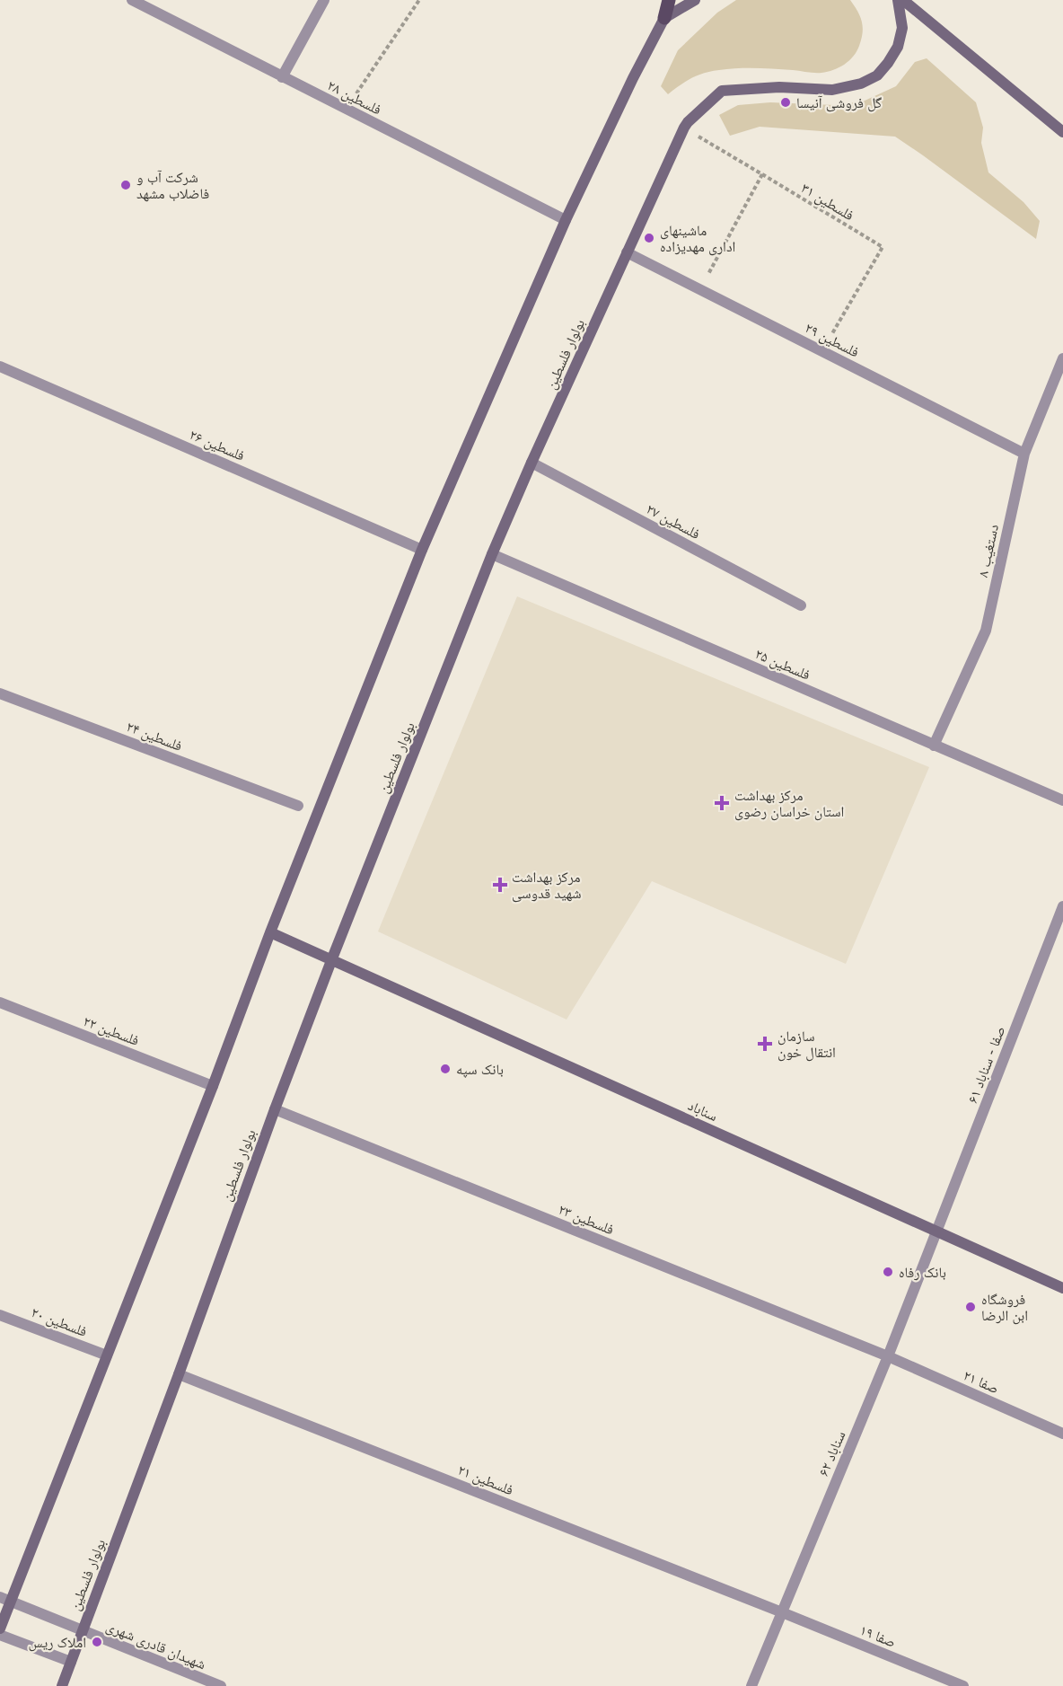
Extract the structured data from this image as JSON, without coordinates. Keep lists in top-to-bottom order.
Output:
{
  "streets": {
    "main road": ["بولوار فلسطین", "سناباد"],
    "street": [
      "فلسطین ۲۸",
      "فلسطین ۲۹",
      "فلسطین ۲۶",
      "فلسطین ۲۷",
      "دستغیب ۸",
      "فلسطین ۲۵",
      "فلسطین ۲۴",
      "فلسطین ۲۲",
      "صفا - سناباد ۶۱",
      "فلسطین ۲۳",
      "فلسطین ۲۰",
      "صفا ۲۱",
      "سناباد ۶۲",
      "فلسطین ۲۱",
      "صفا ۱۹",
      "شهیدان قادری شهری"
    ],
    "path": ["فلسطین ۳۱"]
  },
  "crossings": [
    ["فلسطین ۳۱", "فلسطین ۲۹"],
    ["فلسطین ۳۱", "بولوار فلسطین"],
    ["فلسطین ۲۹", "بولوار فلسطین"],
    ["فلسطین ۲۹", "دستغیب ۸"],
    ["بولوار فلسطین", "فلسطین ۲۷"],
    ["بولوار فلسطین", "فلسطین ۲۵"],
    ["بولوار فلسطین", "سناباد"],
    ["بولوار فلسطین", "فلسطین ۲۳"],
    ["بولوار فلسطین", "فلسطین ۲۱"],
    ["بولوار فلسطین", "شهیدان قادری شهری"],
    ["دستغیب ۸", "فلسطین ۲۵"],
    ["صفا - سناباد ۶۱", "سناباد"],
    ["صفا - سناباد ۶۱", "سناباد ۶۲"],
    ["سناباد", "سناباد ۶۲"],
    ["فلسطین ۲۳", "صفا ۲۱"],
    ["فلسطین ۲۳", "سناباد ۶۲"],
    ["صفا ۲۱", "سناباد ۶۲"],
    ["سناباد ۶۲", "فلسطین ۲۱"],
    ["سناباد ۶۲", "صفا ۱۹"],
    ["فلسطین ۲۱", "صفا ۱۹"]
  ],
  "places": {
    "other": [
      "گل فروشی آنیسا",
      "شرکت آب و فاضلاب مشهد",
      "ماشینهای اداری مهدیزاده",
      "بانک سپه",
      "بانک رفاه",
      "فروشگاه ابن الرضا",
      "املاک ریس"
    ],
    "health": ["مرکز بهداشت استان خراسان رضوی", "مرکز بهداشت شهید قدوسی", "سازمان انتقال خون"]
  }
}
